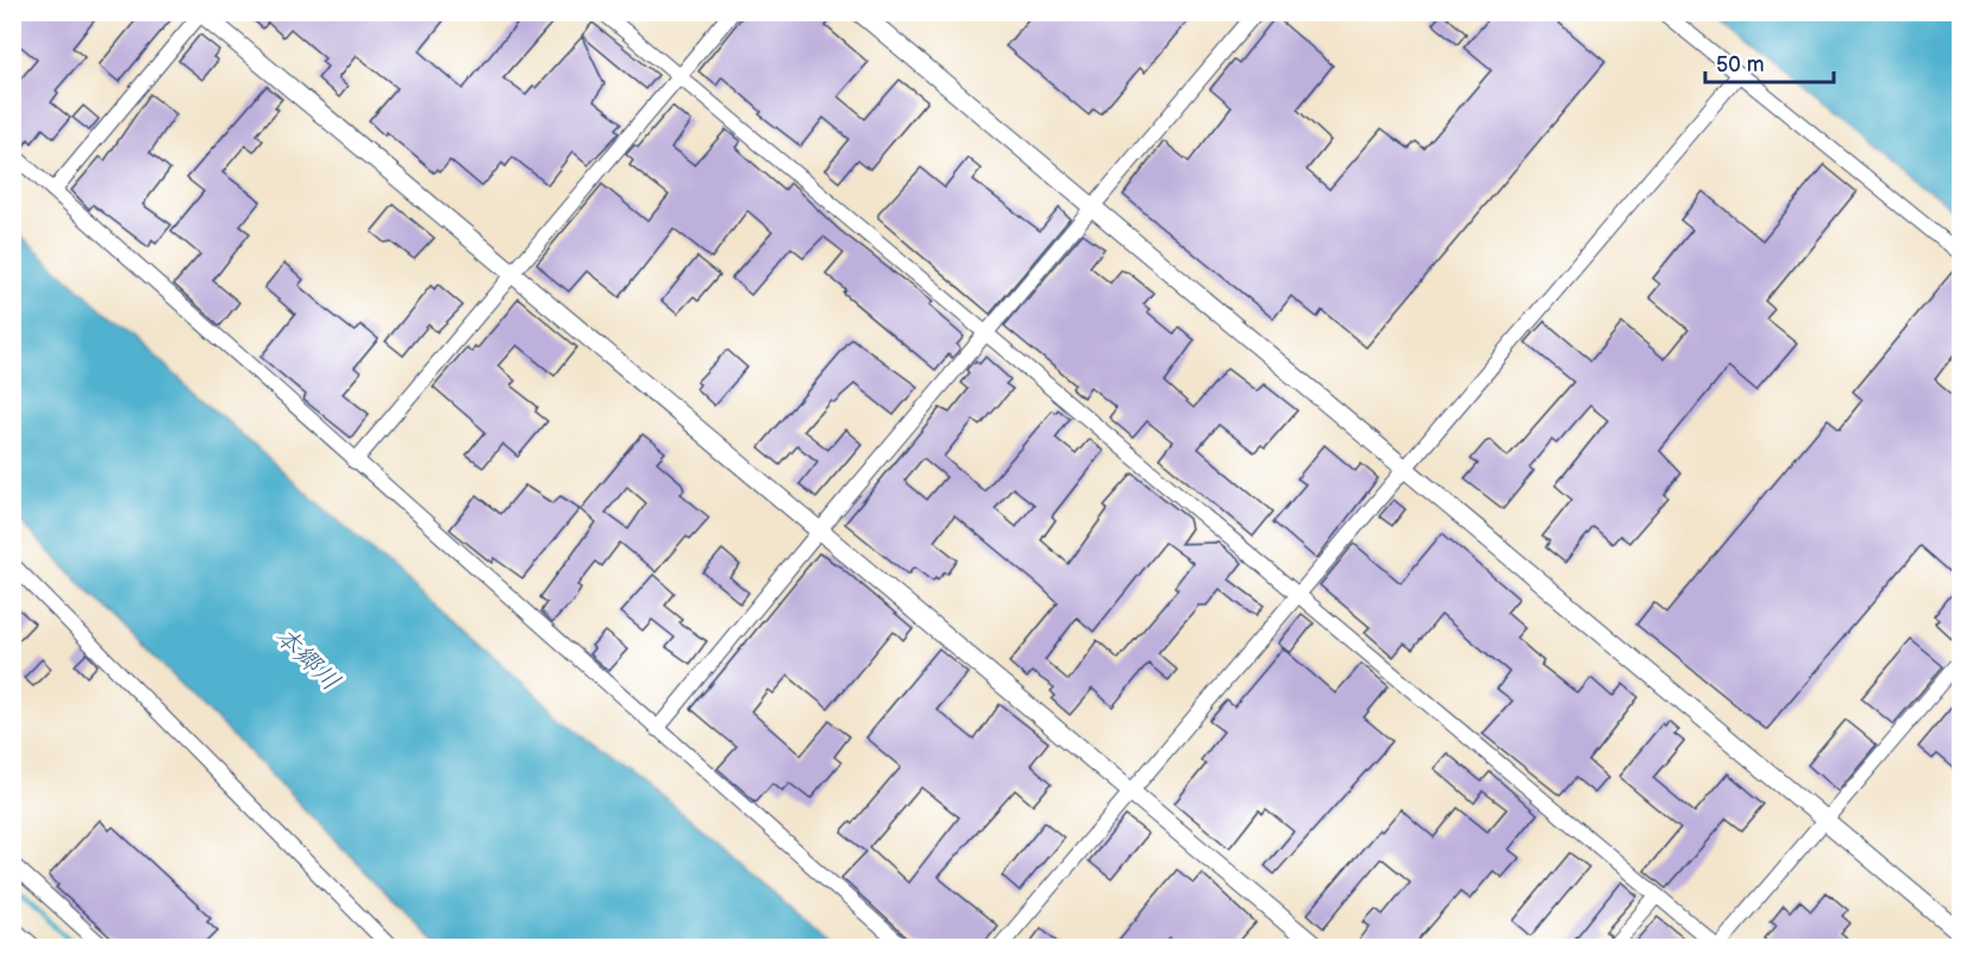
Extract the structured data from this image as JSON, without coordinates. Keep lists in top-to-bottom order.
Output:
{
  "water": ["本郷川"],
  "scale_bar": "50 m"
}
